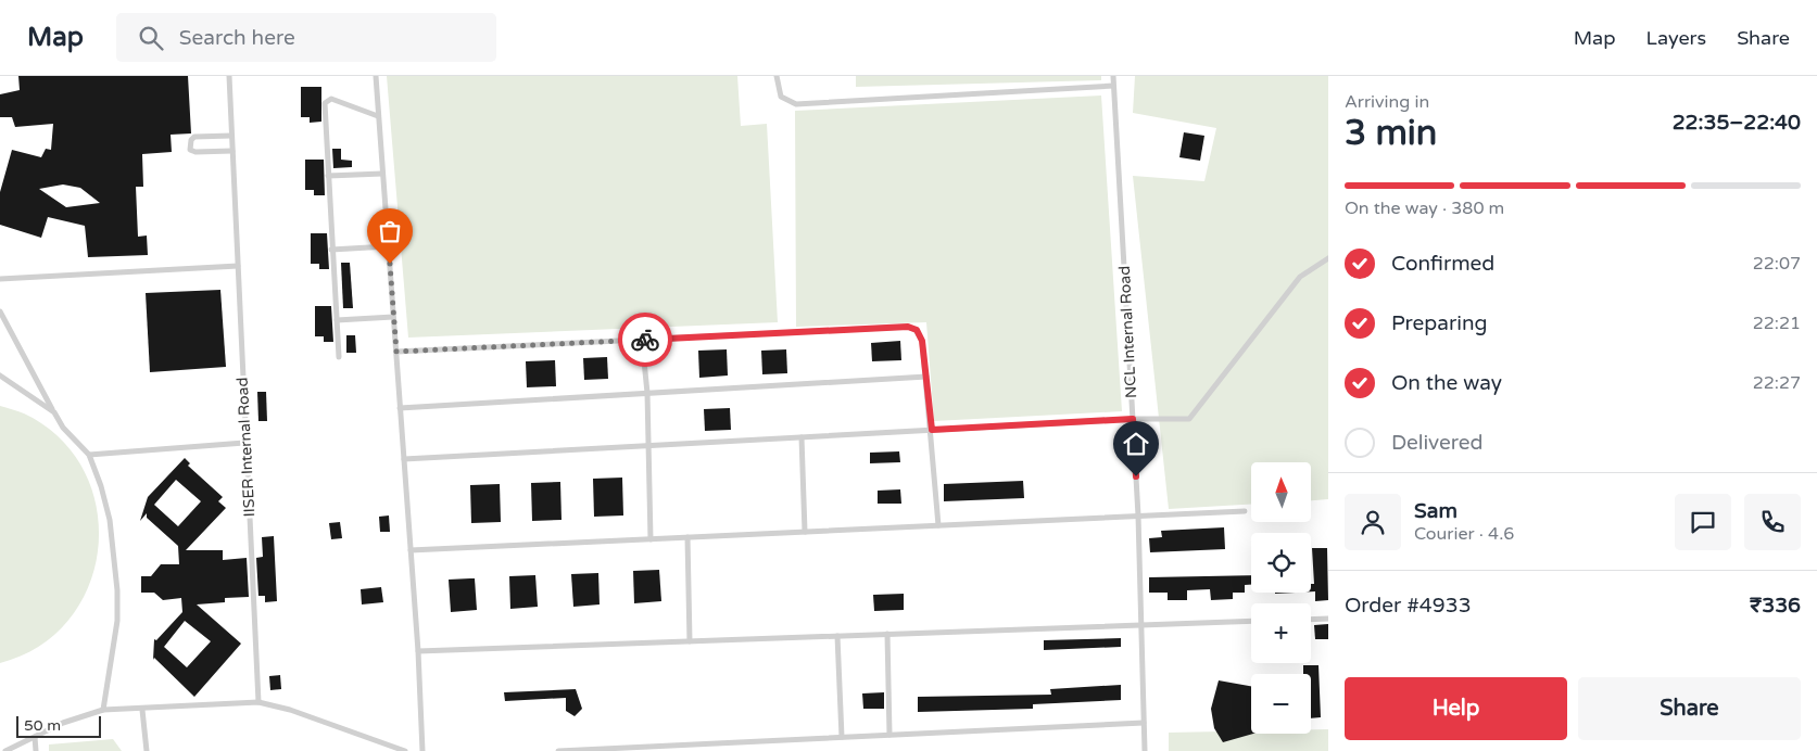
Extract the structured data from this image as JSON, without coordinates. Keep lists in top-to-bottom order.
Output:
{
  "streets": {
    "lane": ["NCL Internal Road", "IISER Internal Road"]
  },
  "scale_bar": "50 m",
  "north": "top",
  "page": {
    "header": "Map",
    "search": "Search here",
    "nav": ["Map", "Layers", "Share"],
    "heading": ["3 min", "Arriving in", "22:35–22:40"],
    "panel": [
      "Sam",
      "Courier · 4.6",
      "Order #4933",
      "₹336"
    ],
    "bar": "On the way · 380 m",
    "list": [
      ["Confirmed", "22:07"],
      ["Preparing", "22:21"],
      ["On the way", "22:27"],
      "Delivered"
    ],
    "map_buttons": ["+", "−"],
    "buttons": ["Help", "Share"],
    "scale": "50 m"
  }
}
